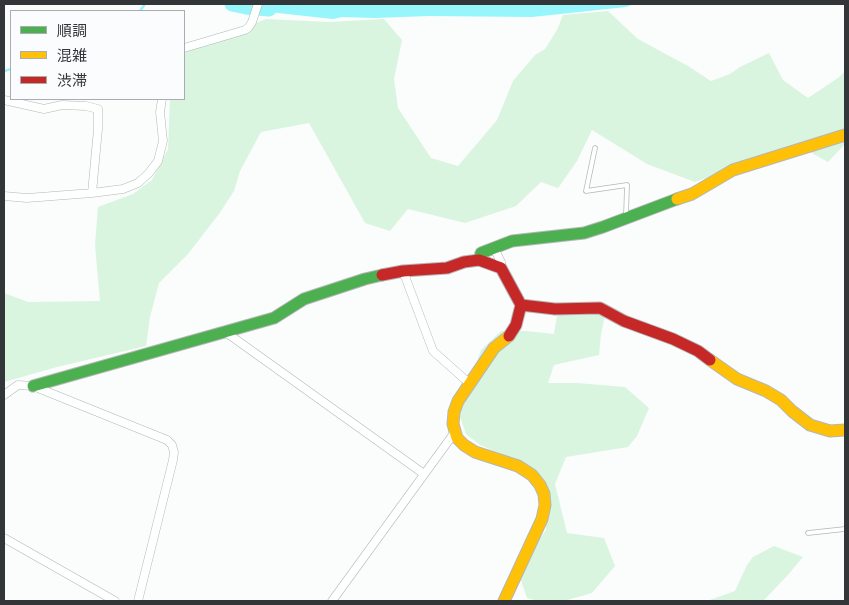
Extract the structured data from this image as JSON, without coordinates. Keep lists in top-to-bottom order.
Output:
{
  "legend": ["順調", "混雑", "渋滞"]
}
